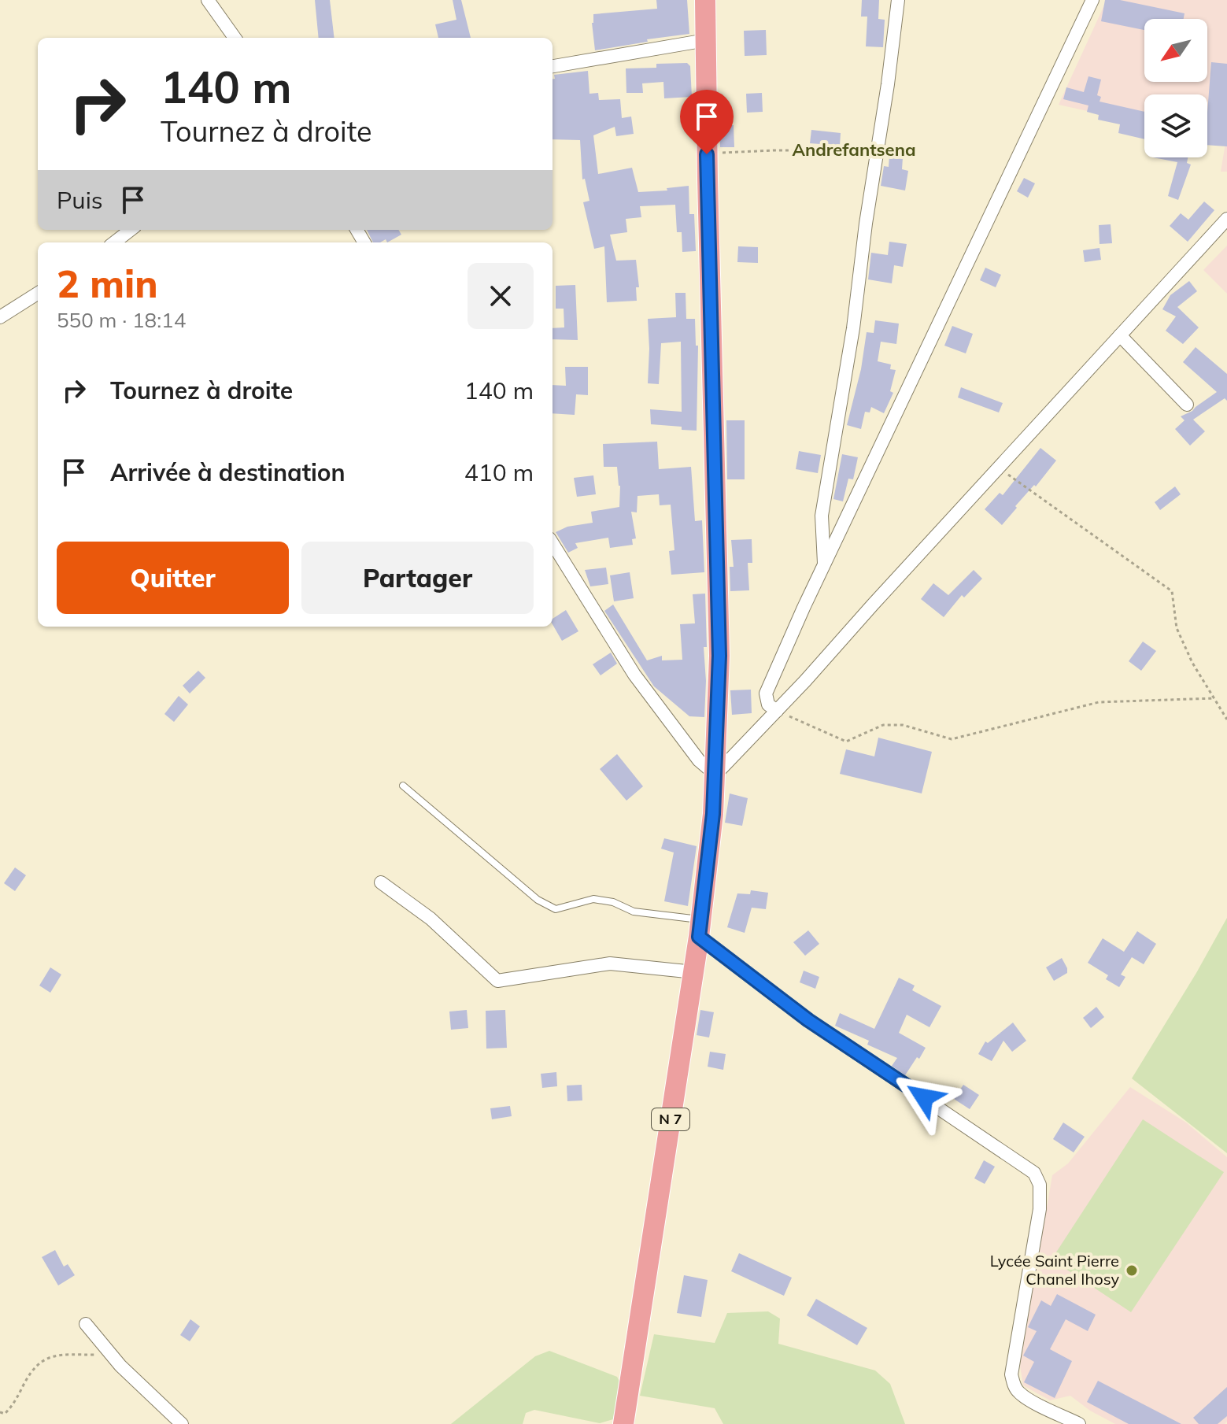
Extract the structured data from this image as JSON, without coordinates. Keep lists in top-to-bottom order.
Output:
{
  "streets": {
    "main road": ["N 7"]
  },
  "districts": ["Andrefantsena"],
  "places": ["Lycée Saint Pierre Chanel Ihosy"],
  "north": "bottom left",
  "page": {
    "turn": ["140 m", "Tournez à droite"],
    "then": "Puis",
    "heading": ["2 min", "550 m · 18:14"],
    "list": [
      {
        "name": "Tournez à droite",
        "value": "140 m"
      },
      {
        "name": "Arrivée à destination",
        "value": "410 m"
      }
    ],
    "buttons": ["Quitter", "Partager"]
  }
}
